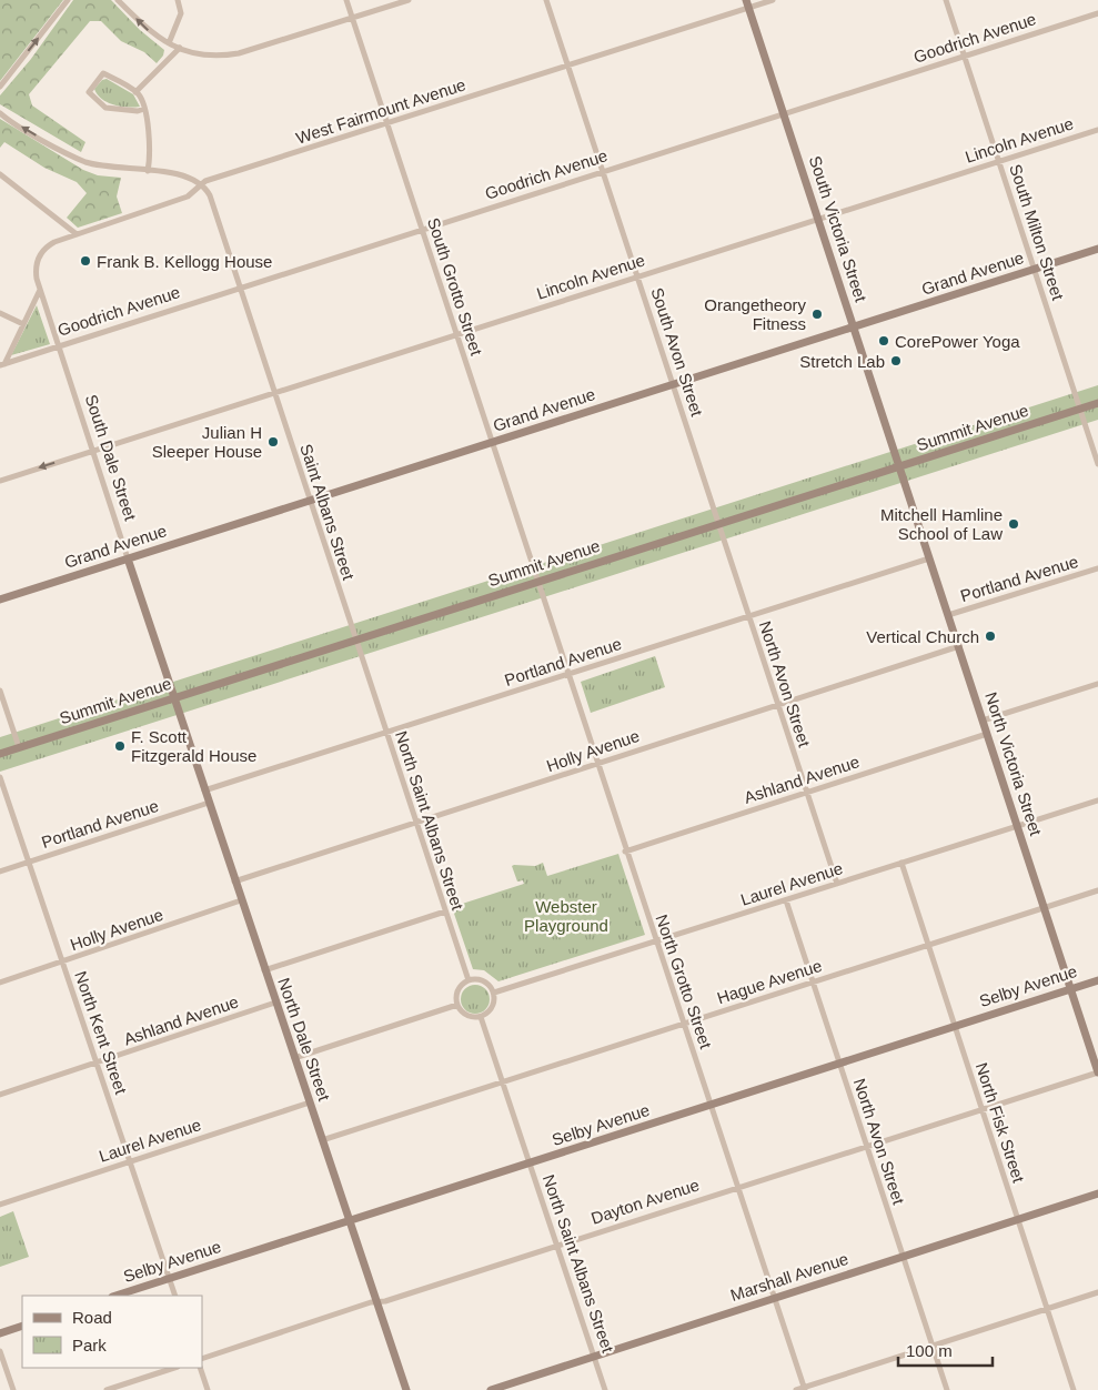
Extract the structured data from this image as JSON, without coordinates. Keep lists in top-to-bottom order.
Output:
{
  "streets": {
    "street": [
      "Goodrich Avenue",
      "West Fairmount Avenue",
      "Lincoln Avenue",
      "South Victoria Street",
      "South Milton Street",
      "Grand Avenue",
      "South Grotto Street",
      "South Avon Street",
      "Summit Avenue",
      "South Dale Street",
      "Saint Albans Street",
      "Portland Avenue",
      "North Avon Street",
      "Holly Avenue",
      "North Victoria Street",
      "Ashland Avenue",
      "North Saint Albans Street",
      "Laurel Avenue",
      "North Grotto Street",
      "Hague Avenue",
      "Selby Avenue",
      "North Kent Street",
      "North Dale Street",
      "North Fisk Street",
      "Dayton Avenue",
      "Marshall Avenue"
    ]
  },
  "crossings": [
    ["Goodrich Avenue", "South Victoria Street"],
    ["Goodrich Avenue", "South Milton Street"],
    ["Goodrich Avenue", "South Grotto Street"],
    ["Goodrich Avenue", "South Avon Street"],
    ["Goodrich Avenue", "South Dale Street"],
    ["Goodrich Avenue", "Saint Albans Street"],
    ["West Fairmount Avenue", "South Victoria Street"],
    ["West Fairmount Avenue", "South Grotto Street"],
    ["West Fairmount Avenue", "South Avon Street"],
    ["West Fairmount Avenue", "South Dale Street"],
    ["West Fairmount Avenue", "Saint Albans Street"],
    ["Lincoln Avenue", "South Victoria Street"],
    ["Lincoln Avenue", "South Milton Street"],
    ["Lincoln Avenue", "South Grotto Street"],
    ["Lincoln Avenue", "South Avon Street"],
    ["Lincoln Avenue", "South Dale Street"],
    ["Lincoln Avenue", "Saint Albans Street"],
    ["South Victoria Street", "Grand Avenue"],
    ["South Victoria Street", "Summit Avenue"],
    ["South Victoria Street", "North Victoria Street"],
    ["South Milton Street", "Grand Avenue"],
    ["South Milton Street", "Summit Avenue"],
    ["Grand Avenue", "South Grotto Street"],
    ["Grand Avenue", "South Avon Street"],
    ["Grand Avenue", "South Dale Street"],
    ["Grand Avenue", "Saint Albans Street"],
    ["South Grotto Street", "Summit Avenue"],
    ["South Grotto Street", "North Grotto Street"],
    ["South Avon Street", "Summit Avenue"],
    ["South Avon Street", "North Avon Street"],
    ["Summit Avenue", "South Dale Street"],
    ["Summit Avenue", "Saint Albans Street"],
    ["Summit Avenue", "North Avon Street"],
    ["Summit Avenue", "North Victoria Street"],
    ["Summit Avenue", "North Saint Albans Street"],
    ["Summit Avenue", "North Grotto Street"],
    ["Summit Avenue", "North Dale Street"],
    ["South Dale Street", "North Dale Street"],
    ["Saint Albans Street", "North Saint Albans Street"],
    ["Portland Avenue", "North Avon Street"],
    ["Portland Avenue", "North Victoria Street"],
    ["Portland Avenue", "North Saint Albans Street"],
    ["Portland Avenue", "North Grotto Street"],
    ["Portland Avenue", "North Kent Street"],
    ["Portland Avenue", "North Dale Street"],
    ["North Avon Street", "Holly Avenue"],
    ["North Avon Street", "Ashland Avenue"],
    ["North Avon Street", "Laurel Avenue"],
    ["North Avon Street", "Hague Avenue"],
    ["North Avon Street", "Selby Avenue"],
    ["North Avon Street", "Dayton Avenue"],
    ["North Avon Street", "Marshall Avenue"],
    ["Holly Avenue", "North Victoria Street"],
    ["Holly Avenue", "North Saint Albans Street"],
    ["Holly Avenue", "North Grotto Street"],
    ["Holly Avenue", "North Kent Street"],
    ["Holly Avenue", "North Dale Street"],
    ["North Victoria Street", "Ashland Avenue"],
    ["North Victoria Street", "Laurel Avenue"],
    ["North Victoria Street", "Hague Avenue"],
    ["North Victoria Street", "Selby Avenue"],
    ["North Victoria Street", "Dayton Avenue"],
    ["Ashland Avenue", "North Grotto Street"],
    ["Ashland Avenue", "North Kent Street"],
    ["Ashland Avenue", "North Dale Street"],
    ["North Saint Albans Street", "Laurel Avenue"],
    ["North Saint Albans Street", "Hague Avenue"],
    ["North Saint Albans Street", "Selby Avenue"],
    ["North Saint Albans Street", "Dayton Avenue"],
    ["North Saint Albans Street", "Marshall Avenue"],
    ["Laurel Avenue", "North Grotto Street"],
    ["Laurel Avenue", "North Kent Street"],
    ["Laurel Avenue", "North Dale Street"],
    ["Laurel Avenue", "North Fisk Street"],
    ["North Grotto Street", "Hague Avenue"],
    ["North Grotto Street", "Selby Avenue"],
    ["North Grotto Street", "Dayton Avenue"],
    ["North Grotto Street", "Marshall Avenue"],
    ["Hague Avenue", "North Dale Street"],
    ["Hague Avenue", "North Fisk Street"],
    ["Selby Avenue", "North Kent Street"],
    ["Selby Avenue", "North Dale Street"],
    ["Selby Avenue", "North Fisk Street"],
    ["North Dale Street", "Dayton Avenue"],
    ["North Fisk Street", "Dayton Avenue"],
    ["North Fisk Street", "Marshall Avenue"]
  ],
  "parks": ["Webster Playground"],
  "places": [
    "Frank B. Kellogg House",
    "Orangetheory Fitness",
    "CorePower Yoga",
    "Stretch Lab",
    "Julian H Sleeper House",
    "Mitchell Hamline School of Law",
    "Vertical Church",
    "F. Scott Fitzgerald House"
  ],
  "legend": ["Road", "Park"],
  "scale_bar": "100 m"
}
